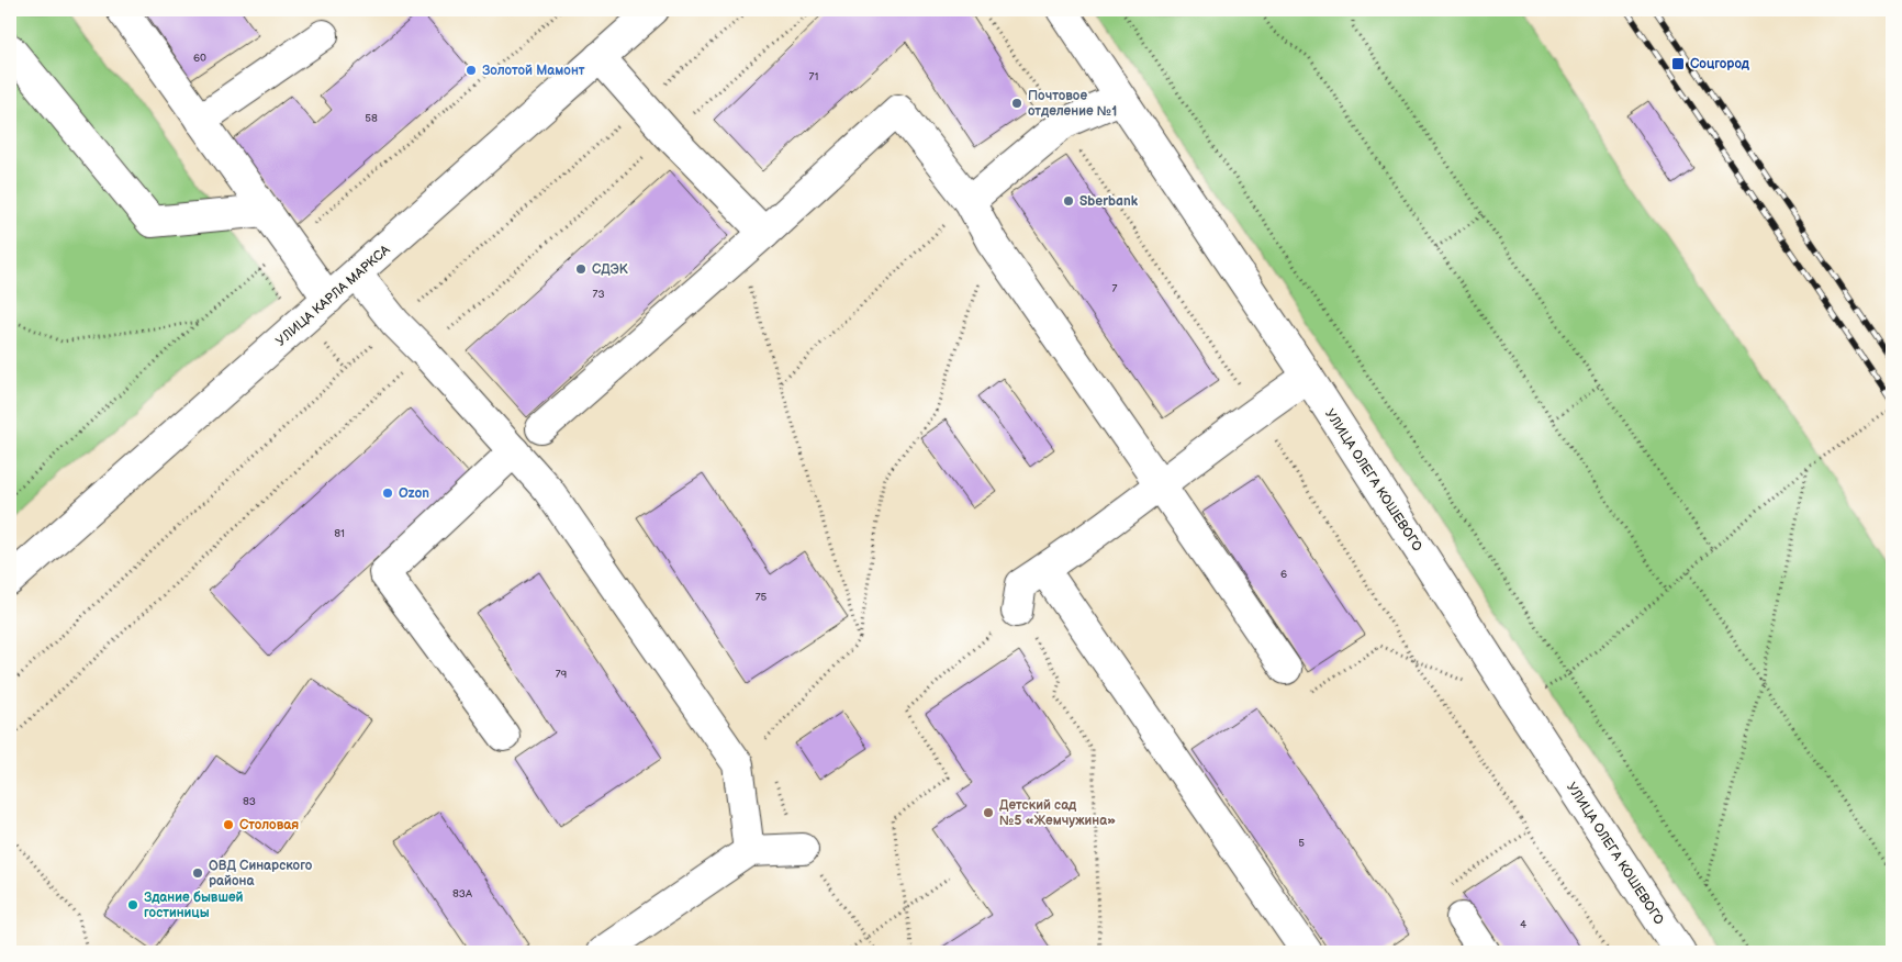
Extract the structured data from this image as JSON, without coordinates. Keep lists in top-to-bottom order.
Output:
{
  "streets": {
    "street": ["УЛИЦА КАРЛА МАРКСА", "УЛИЦА ОЛЕГА КОШЕВОГО"]
  },
  "places": {
    "transit": ["Соцгород"],
    "other": [
      "Золотой Мамонт",
      "Почтовое отделение №1",
      "Sberbank",
      "СДЭК",
      "Ozon",
      "Детский сад №5 «Жемчужина»",
      "Столовая",
      "ОВД Синарского района",
      "Здание бывшей гостиницы"
    ]
  },
  "house_numbers": [
    "60",
    "71",
    "58",
    "7",
    "73",
    "81",
    "6",
    "75",
    "79",
    "83",
    "5",
    "83А",
    "4"
  ]
}
